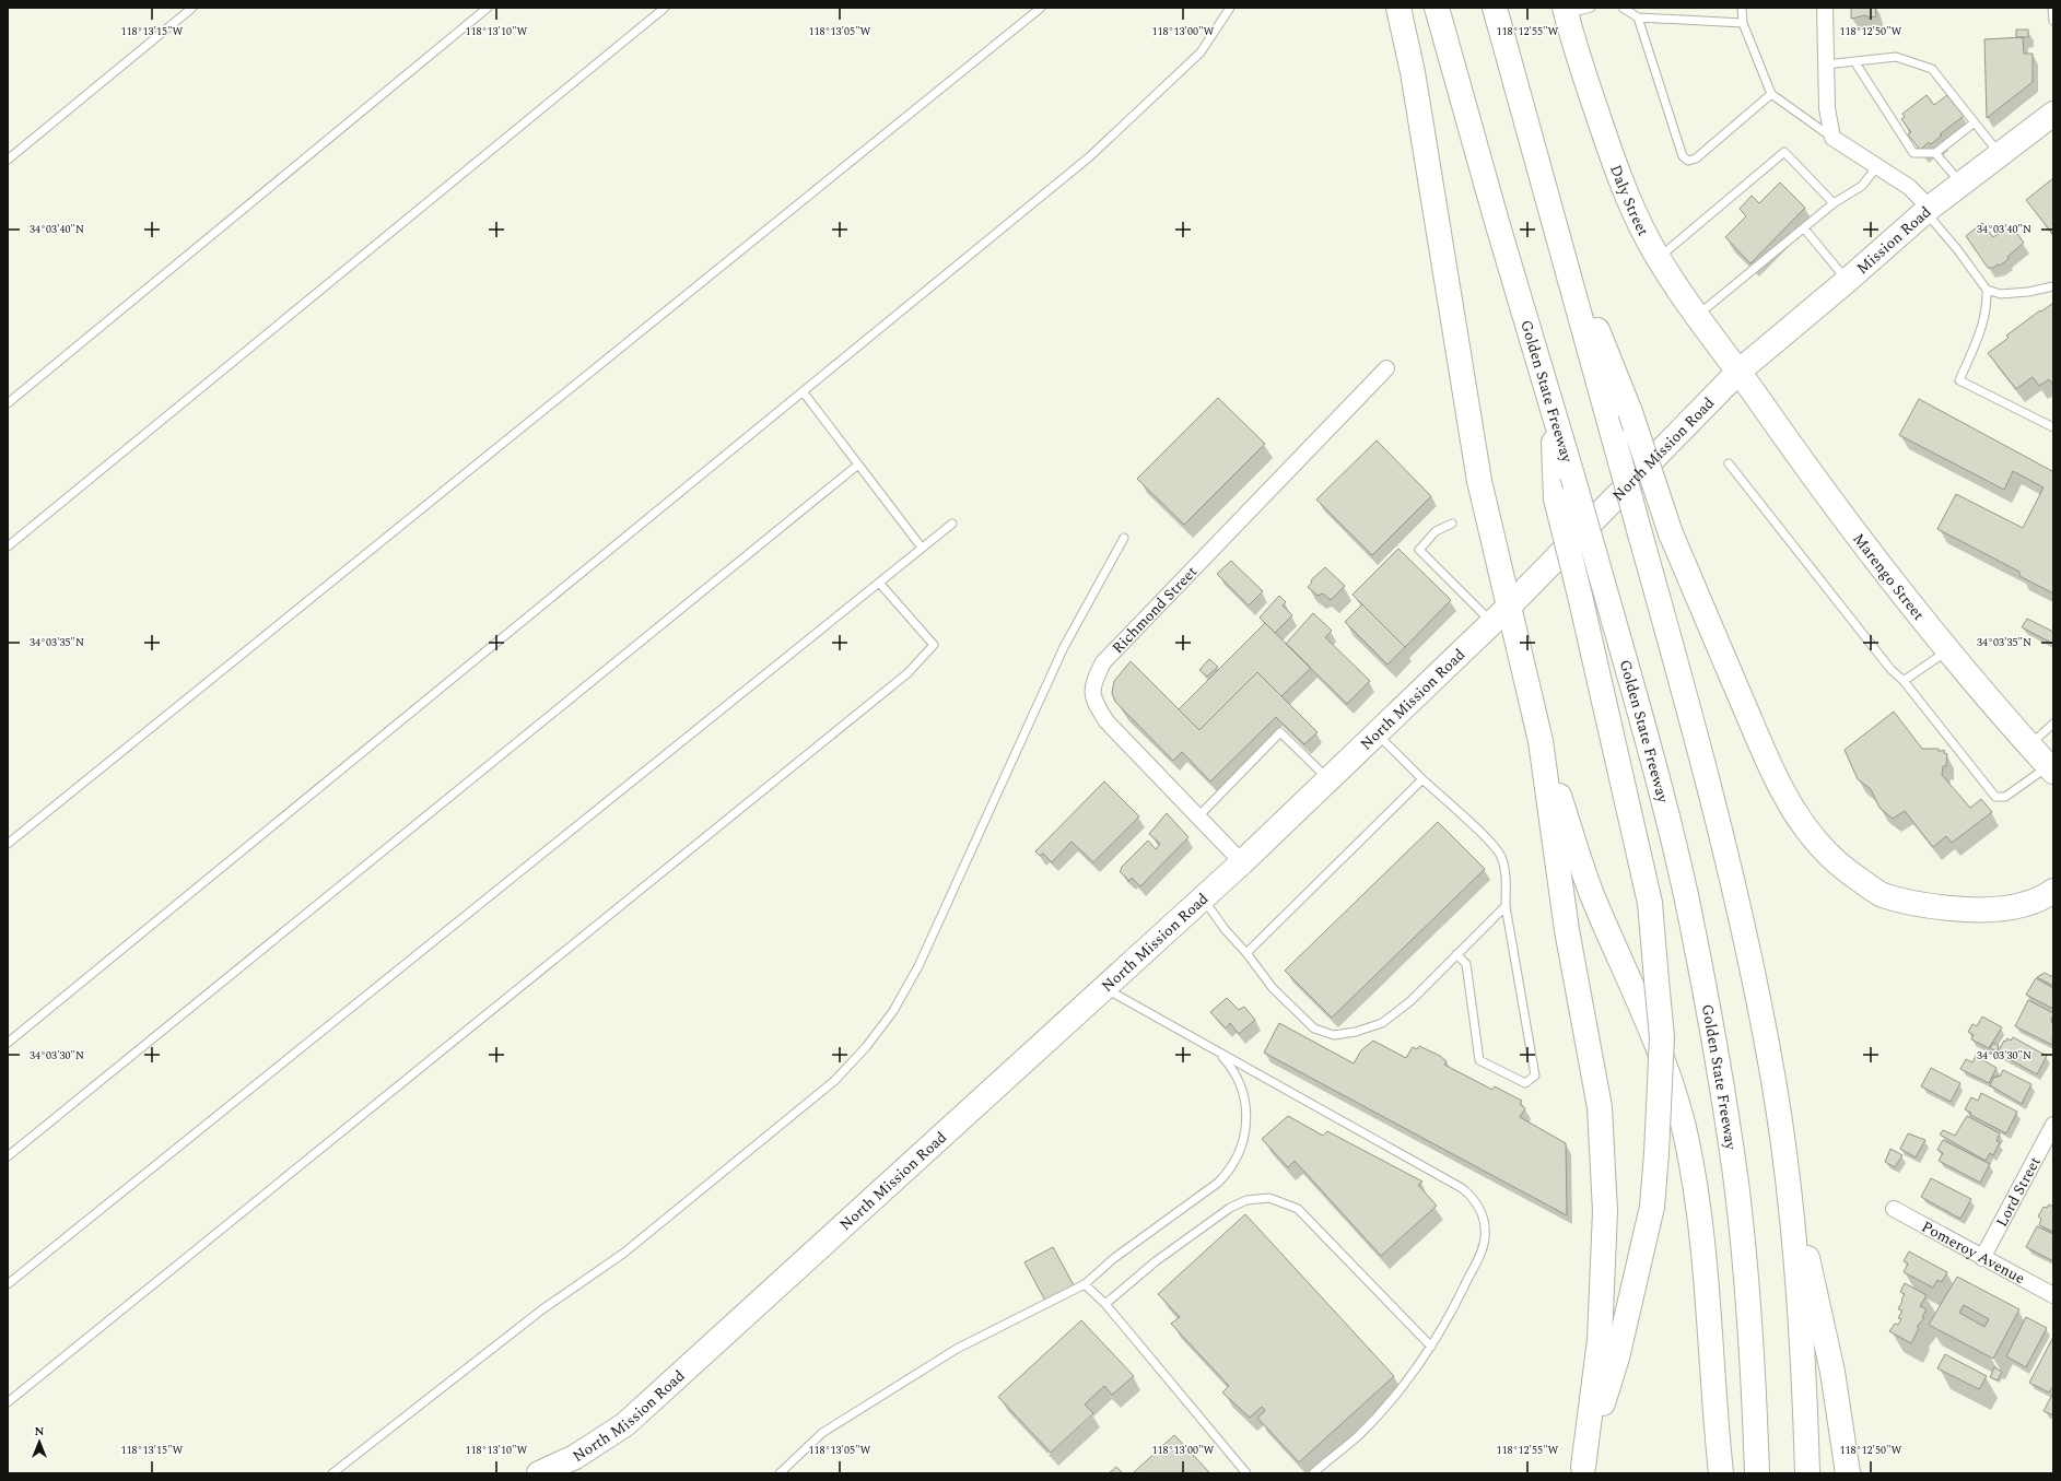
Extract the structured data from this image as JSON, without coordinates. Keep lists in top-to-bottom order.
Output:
{
  "streets": {
    "main road": [
      "Daly Street",
      "Mission Road",
      "Golden State Freeway",
      "North Mission Road",
      "Marengo Street"
    ],
    "street": ["Richmond Street", "Lord Street", "Pomeroy Avenue"]
  },
  "crossings": [
    ["Daly Street", "Mission Road"],
    ["Daly Street", "North Mission Road"],
    ["Daly Street", "Marengo Street"],
    ["Mission Road", "North Mission Road"],
    ["Mission Road", "Marengo Street"],
    ["North Mission Road", "Marengo Street"],
    ["North Mission Road", "Richmond Street"],
    ["Lord Street", "Pomeroy Avenue"]
  ],
  "north": "top",
  "coordinates": [
    "118°13'15\"W",
    "118°13'10\"W",
    "118°13'05\"W",
    "118°13'00\"W",
    "118°12'55\"W",
    "118°12'50\"W",
    "34°03'40\"N",
    "34°03'35\"N",
    "34°03'30\"N"
  ]
}
